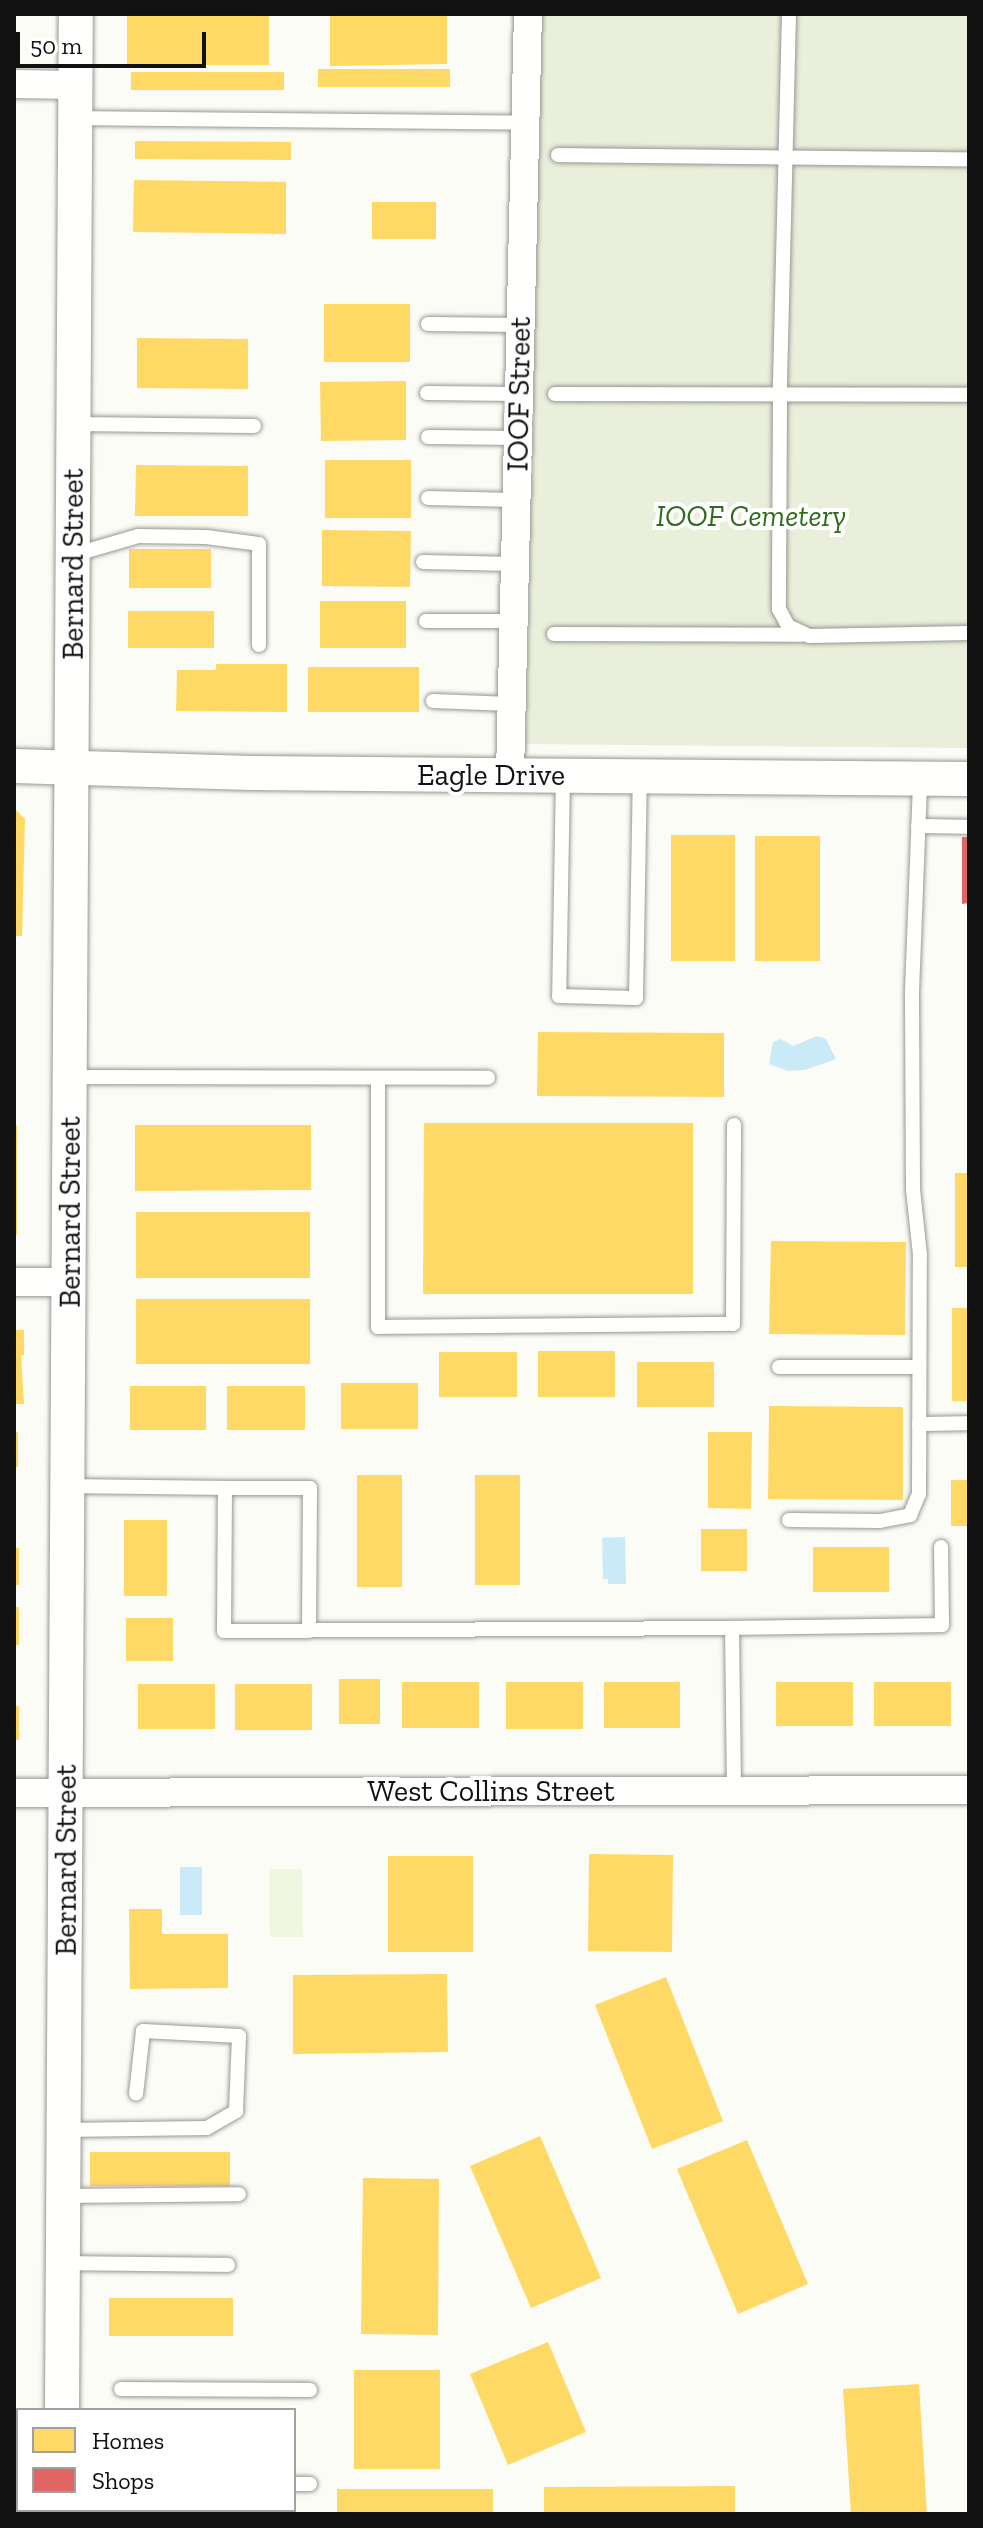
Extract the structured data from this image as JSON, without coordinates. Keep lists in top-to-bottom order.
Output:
{
  "streets": {
    "street": [
      "IOOF Street",
      "Bernard Street",
      "Eagle Drive",
      "West Collins Street"
    ]
  },
  "crossings": [
    ["IOOF Street", "Eagle Drive"],
    ["Bernard Street", "Eagle Drive"],
    ["Bernard Street", "West Collins Street"]
  ],
  "parks": ["IOOF Cemetery"],
  "legend": ["Homes", "Shops"],
  "scale_bar": "50 m"
}
